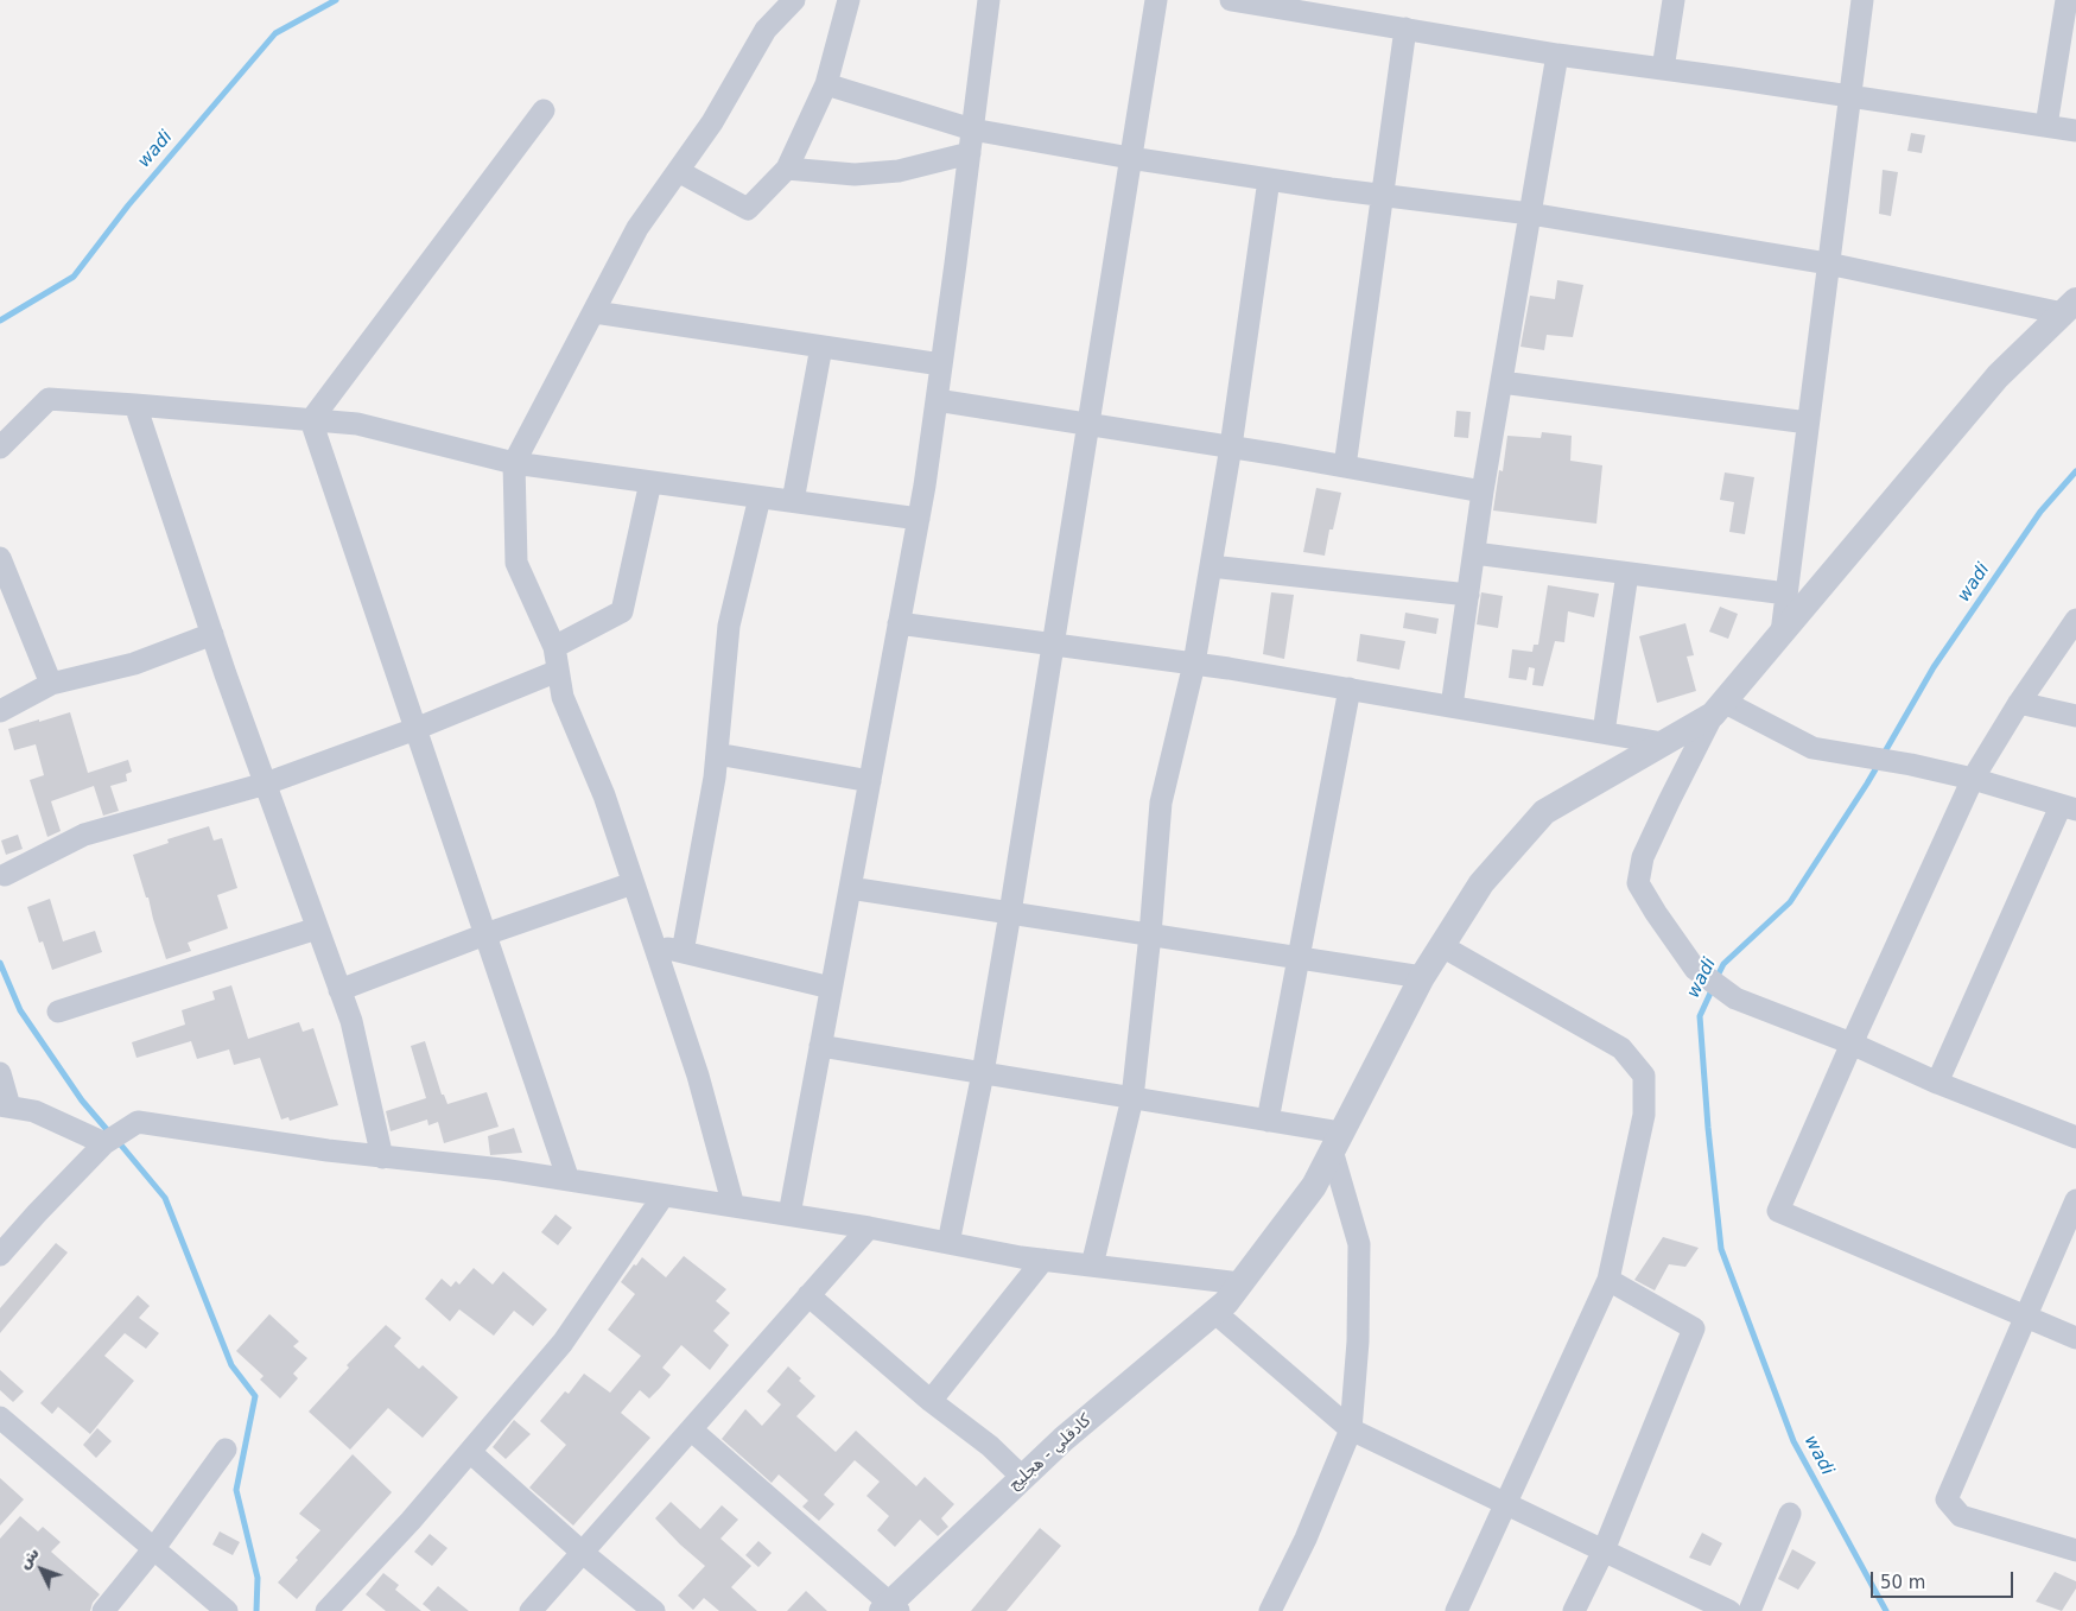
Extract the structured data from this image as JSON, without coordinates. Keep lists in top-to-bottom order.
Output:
{
  "streets": {
    "street": ["كادقلي - هجليج"]
  },
  "water": ["wadi"],
  "scale_bar": "50 m",
  "north": "top left"
}
